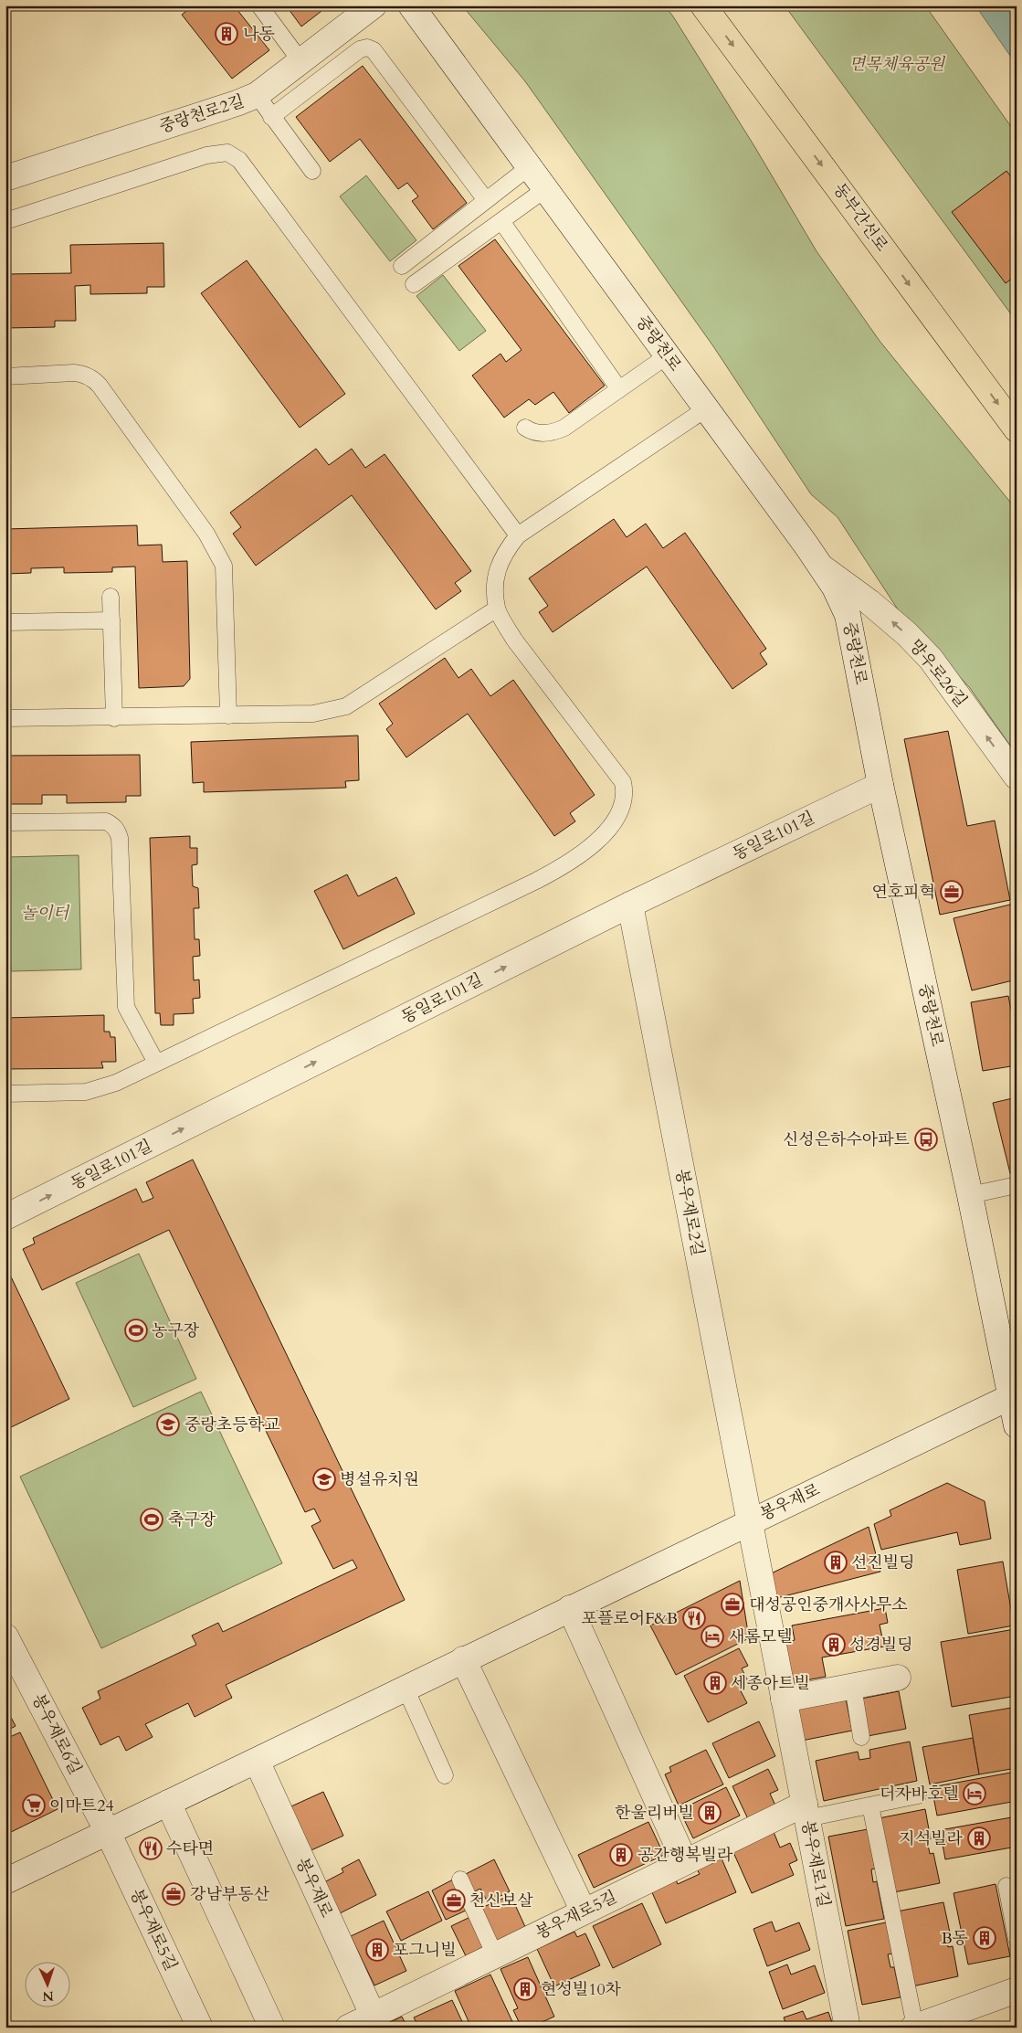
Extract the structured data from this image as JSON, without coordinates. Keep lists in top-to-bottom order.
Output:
{
  "streets": {
    "highway": ["동부간선로"],
    "street": [
      "중랑천로2길",
      "중랑천로",
      "망우로26길",
      "동일로101길",
      "봉우재로2길",
      "봉우재로",
      "봉우재로6길",
      "봉우재로1길",
      "봉우재로5길"
    ]
  },
  "crossings": [
    ["중랑천로", "망우로26길"],
    ["중랑천로", "동일로101길"],
    ["중랑천로", "봉우재로"],
    ["동일로101길", "봉우재로2길"],
    ["봉우재로2길", "봉우재로"],
    ["봉우재로2길", "봉우재로1길"],
    ["봉우재로", "봉우재로6길"],
    ["봉우재로", "봉우재로1길"],
    ["봉우재로", "봉우재로5길"],
    ["봉우재로6길", "봉우재로5길"],
    ["봉우재로1길", "봉우재로5길"]
  ],
  "one_way": ["동부간선로", "망우로26길", "동일로101길"],
  "parks": ["면목체육공원", "놀이터"],
  "places": {
    "building": [
      "나동",
      "선진빌딩",
      "성경빌딩",
      "세종아트빌",
      "한울리버빌",
      "지석빌라",
      "공간행복빌라",
      "B동",
      "포그니빌",
      "현성빌10차"
    ],
    "office": [
      "연호피혁",
      "대성공인중개사사무소",
      "강남부동산",
      "천신보살"
    ],
    "bus stop": ["신성은하수아파트"],
    "sports": ["농구장", "축구장"],
    "school or university": ["중랑초등학교", "병설유치원"],
    "restaurant": ["포플로어F&B", "수타면"],
    "hotel": ["새롬모텔", "더자바호텔"],
    "supermarket": ["이마트24"]
  },
  "north": "bottom"
}
